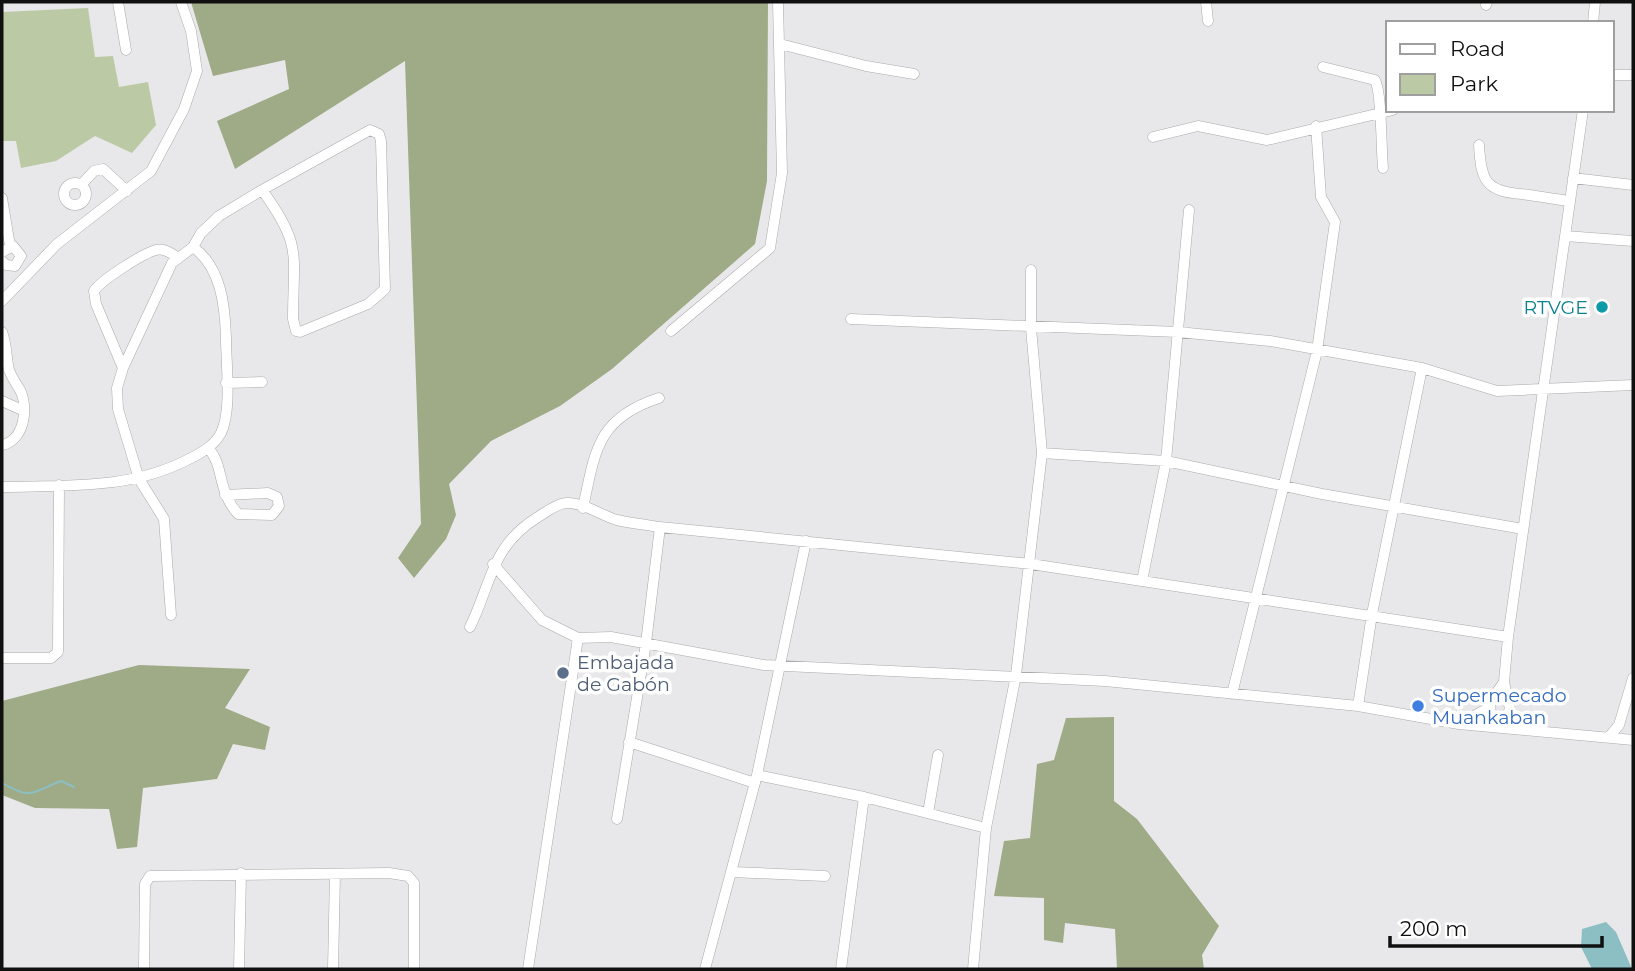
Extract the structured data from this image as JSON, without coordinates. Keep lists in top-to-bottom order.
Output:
{
  "places": ["RTVGE", "Embajada de Gabón", "Supermecado Muankaban"],
  "legend": ["Road", "Park"],
  "scale_bar": "200 m"
}
